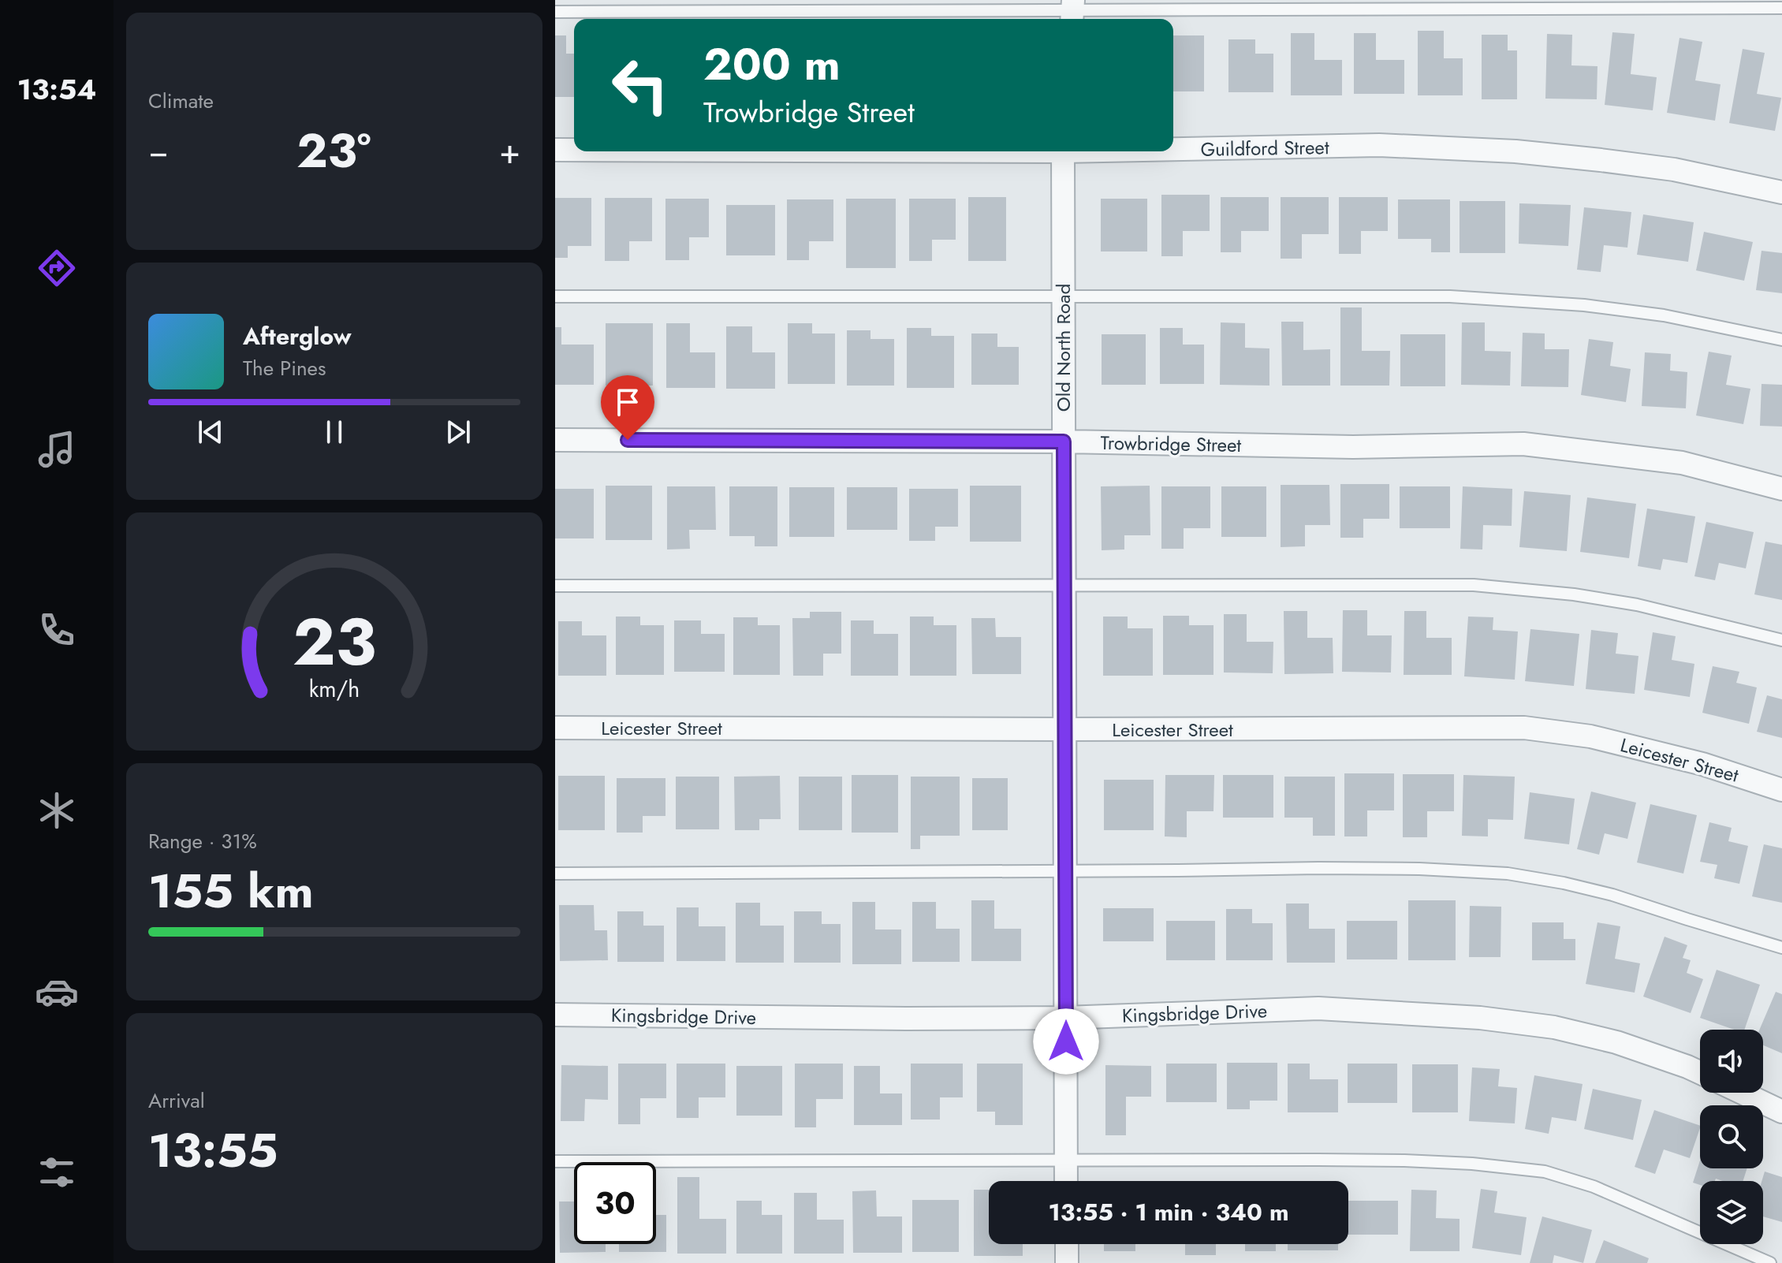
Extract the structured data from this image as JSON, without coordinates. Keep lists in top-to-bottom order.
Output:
{
  "streets": {
    "street": [
      "Guildford Street",
      "Old North Road",
      "Trowbridge Street",
      "Leicester Street",
      "Kingsbridge Drive"
    ]
  },
  "crossings": [
    ["Old North Road", "Trowbridge Street"],
    ["Old North Road", "Leicester Street"],
    ["Old North Road", "Kingsbridge Drive"]
  ],
  "page": {
    "tabs": "13:54",
    "tile": [
      "Climate",
      ["Range · 31%", "155 km"],
      ["Arrival", "13:55"]
    ],
    "turn": ["200 m", "Trowbridge Street"],
    "heat": ["−", "23°", "+"],
    "song": ["Afterglow", "The Pines"],
    "limit": "30",
    "trip": "13:55 · 1 min · 340 m",
    "gauge": ["23", "km/h"]
  }
}
